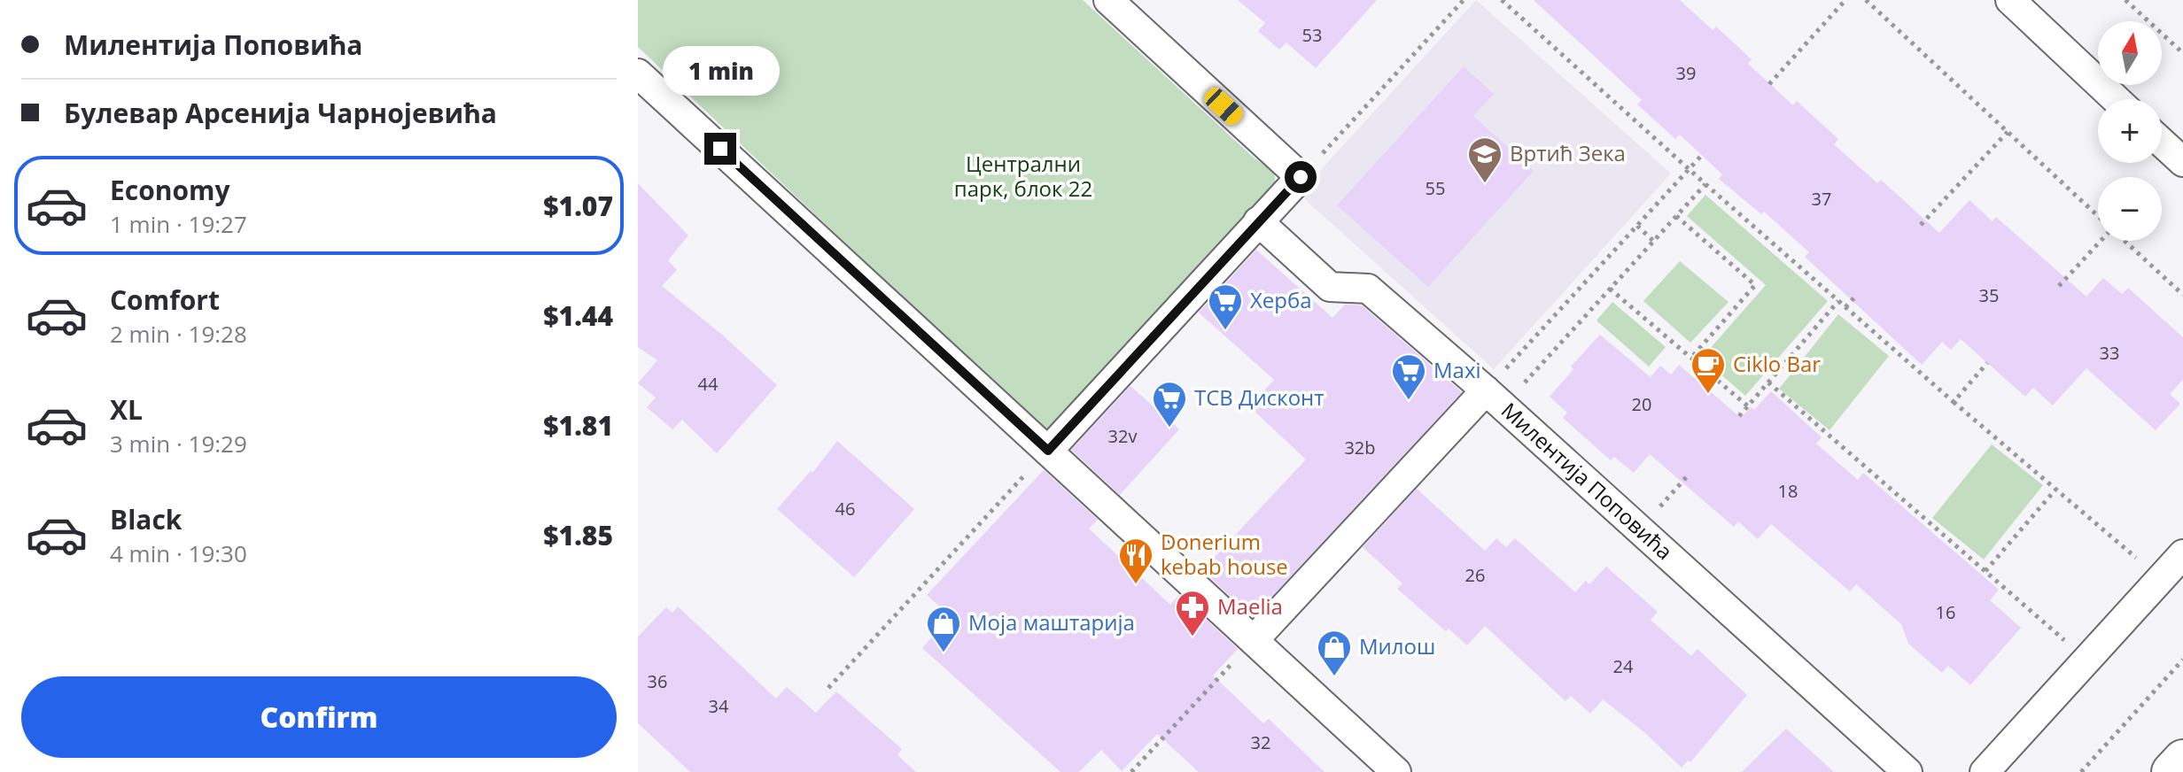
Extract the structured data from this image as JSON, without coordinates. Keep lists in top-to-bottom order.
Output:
{
  "streets": {
    "street": ["Милентија Поповића"]
  },
  "parks": ["Централни парк, блок 22"],
  "places": {
    "school or university": ["Вртић Зека"],
    "supermarket": ["Херба", "Maxi", "ТСВ Дисконт"],
    "cafe": ["Ciklo Bar"],
    "restaurant": ["Donerium kebab house"],
    "pharmacy": ["Maelia"],
    "shop": ["Моја маштарија", "Милош"]
  },
  "house_numbers": [
    "53",
    "39",
    "55",
    "37",
    "35",
    "33",
    "44",
    "20",
    "32v",
    "32b",
    "18",
    "46",
    "26",
    "16",
    "24",
    "36",
    "34",
    "32"
  ],
  "north": "top",
  "page": {
    "banner": ["Милентија Поповића", "Булевар Арсенија Чарнојевића"],
    "map_buttons": ["+", "−"],
    "bubble": "1 min",
    "list": [
      {
        "name": "Economy",
        "note": "1 min · 19:27",
        "value": "$1.07"
      },
      {
        "name": "Comfort",
        "note": "2 min · 19:28",
        "value": "$1.44"
      },
      {
        "name": "XL",
        "note": "3 min · 19:29",
        "value": "$1.81"
      },
      {
        "name": "Black",
        "note": "4 min · 19:30",
        "value": "$1.85"
      }
    ],
    "buttons": "Confirm"
  }
}
